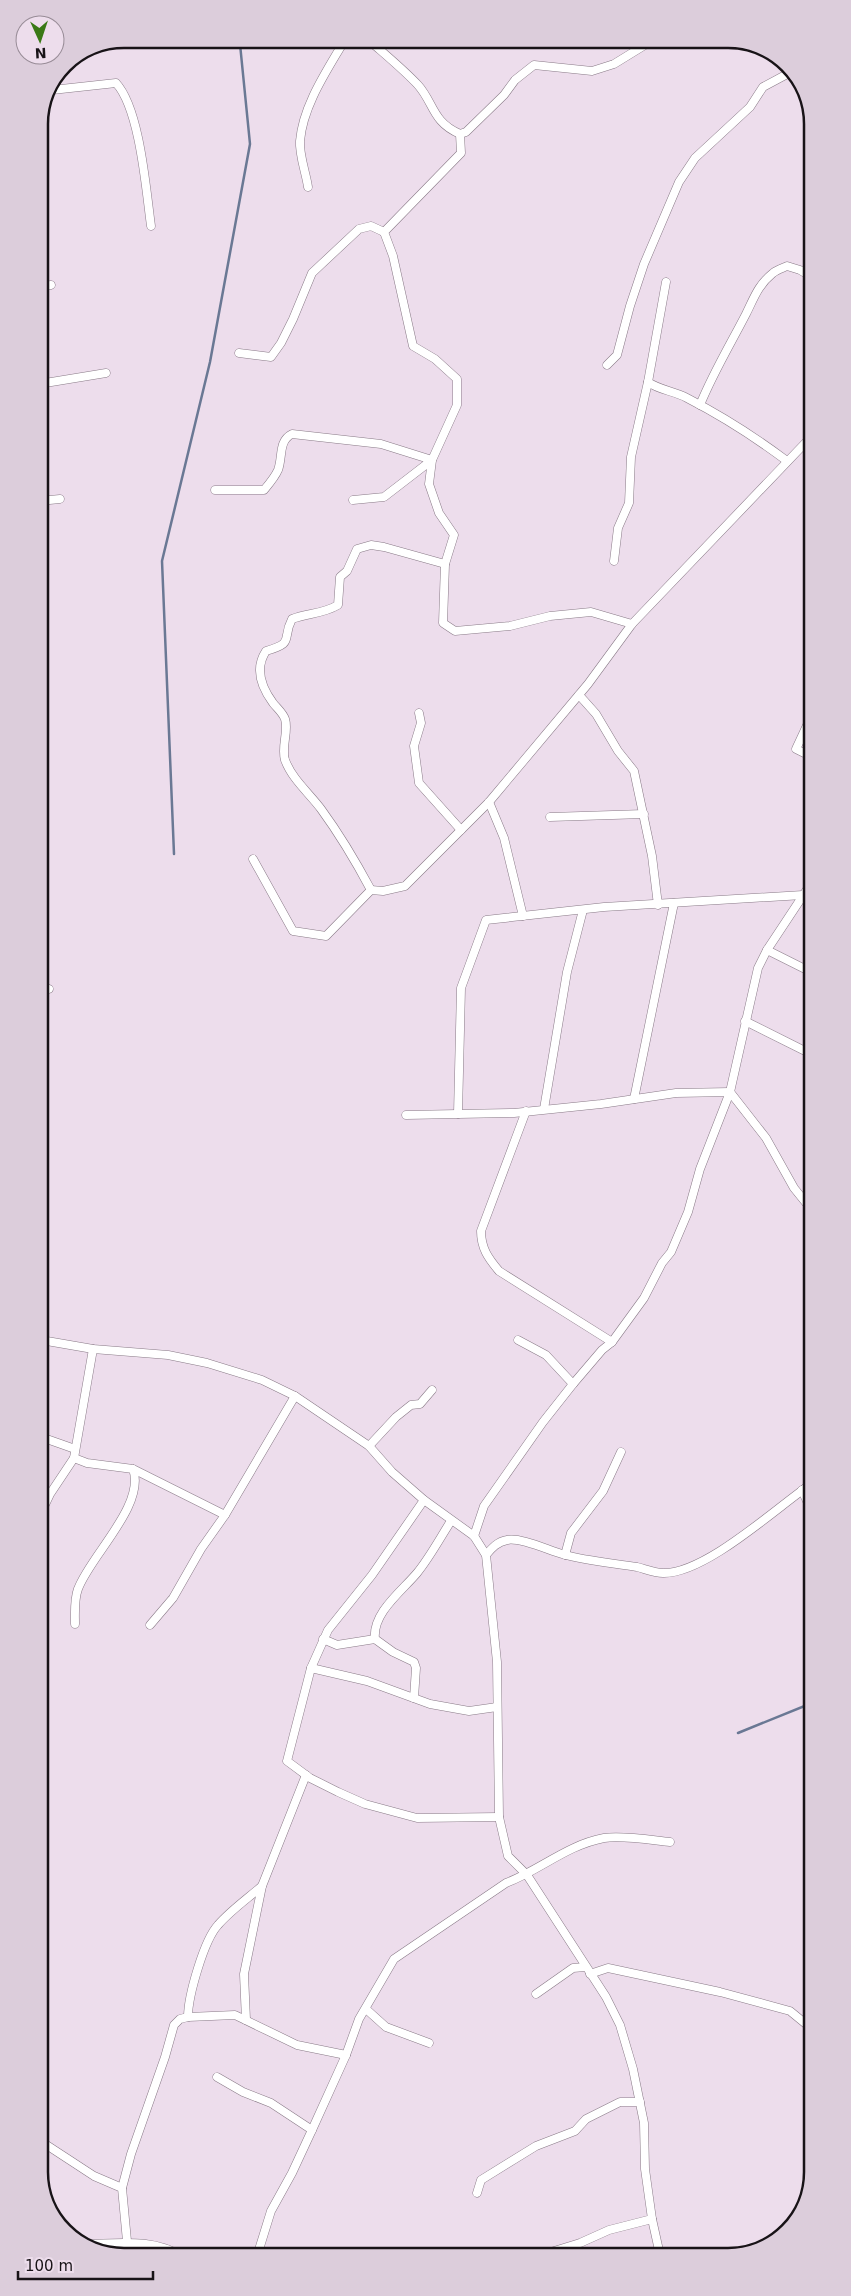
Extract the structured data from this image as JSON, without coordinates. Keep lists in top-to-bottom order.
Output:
{
  "scale_bar": "100 m",
  "north": "bottom"
}
